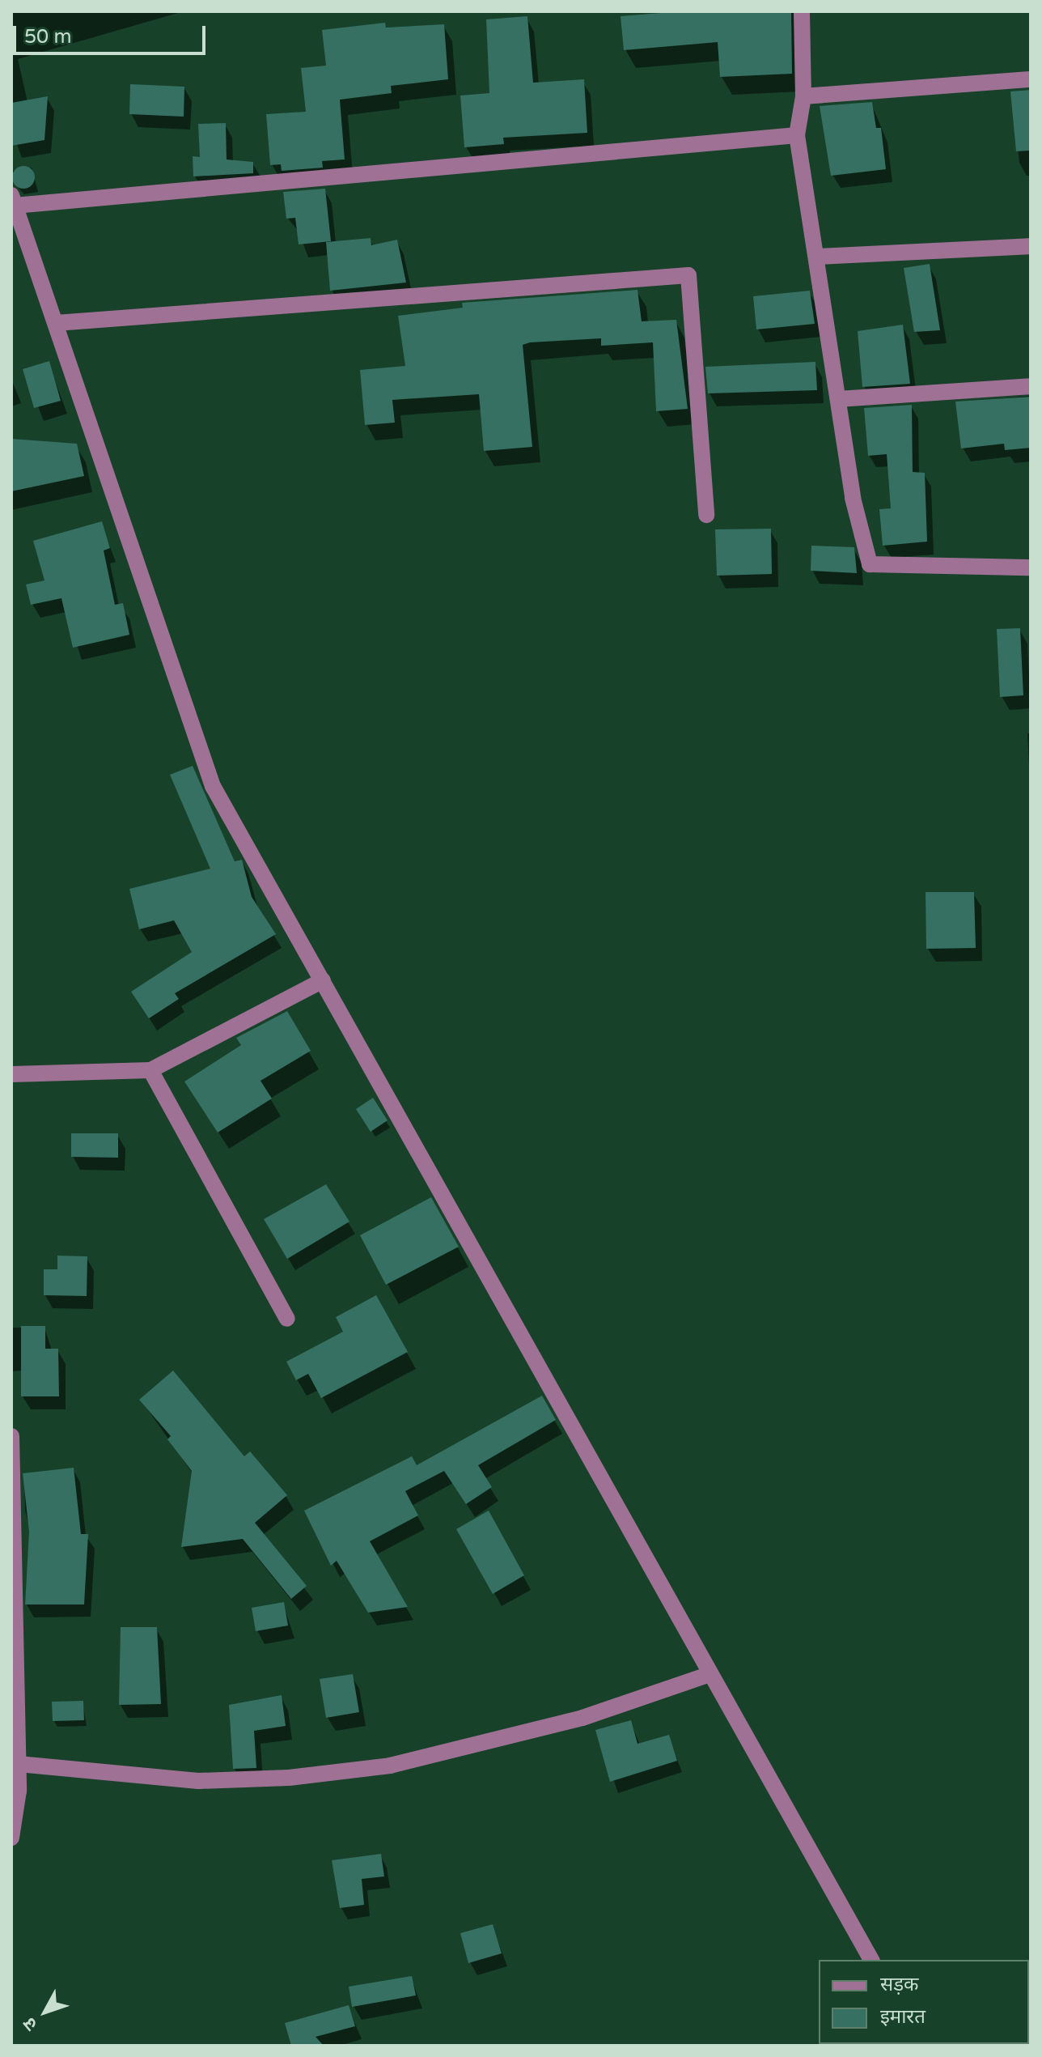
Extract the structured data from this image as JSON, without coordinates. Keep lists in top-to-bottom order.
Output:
{
  "legend": ["सड़क", "इमारत"],
  "scale_bar": "50 m",
  "north": "bottom left"
}
